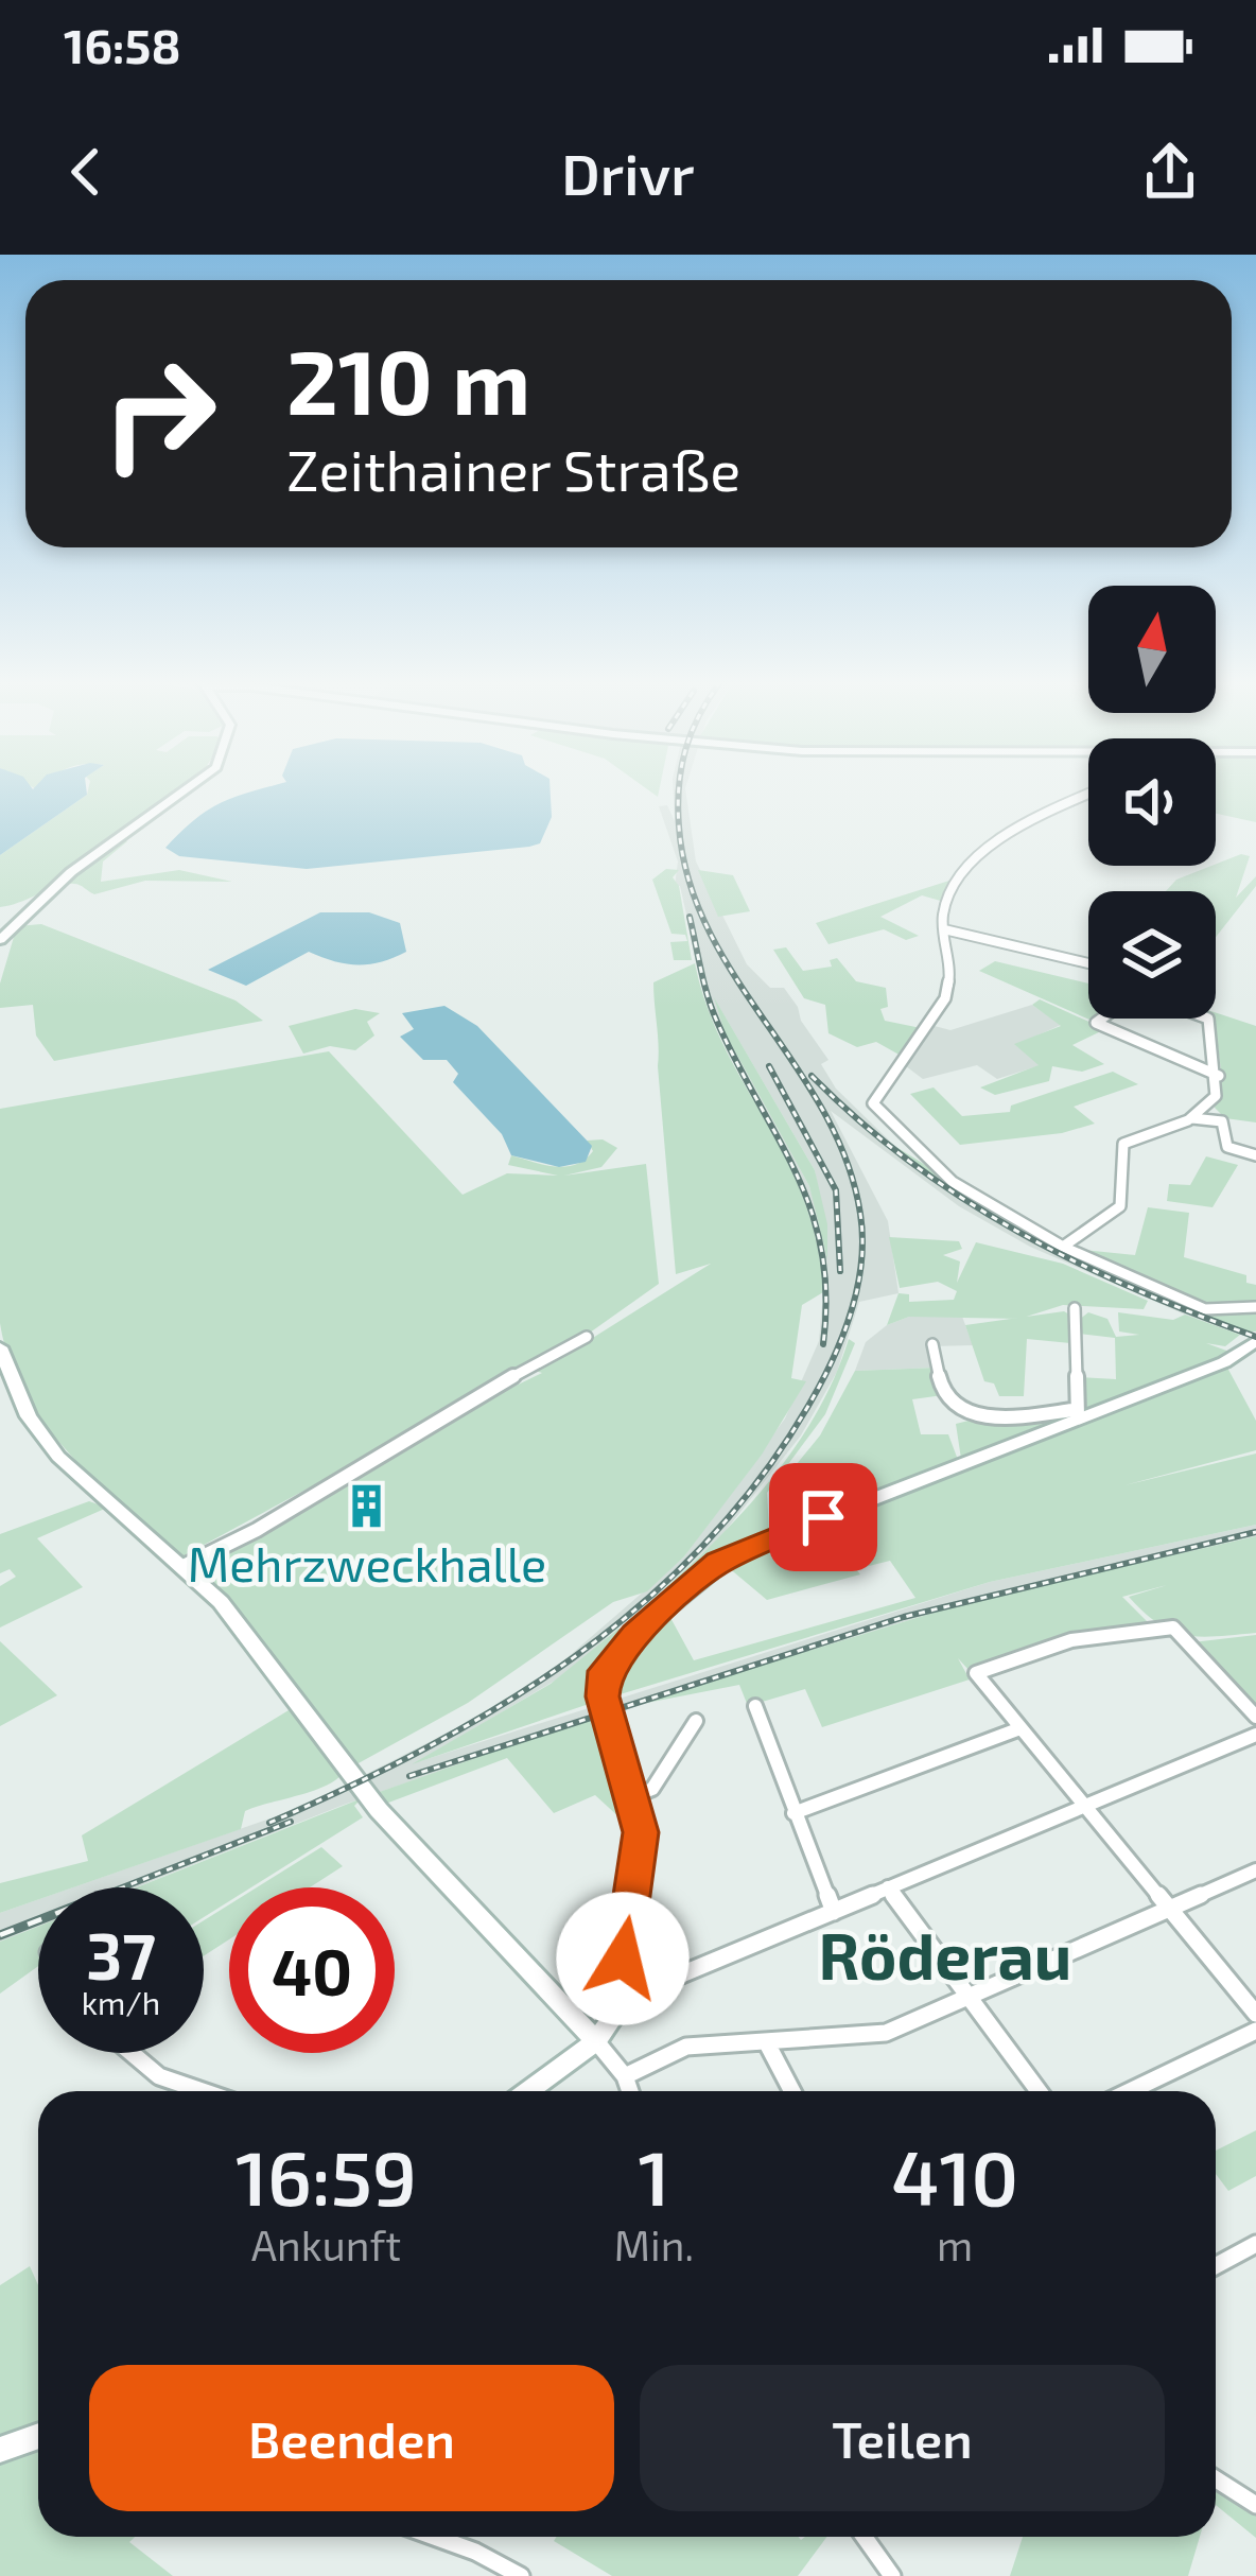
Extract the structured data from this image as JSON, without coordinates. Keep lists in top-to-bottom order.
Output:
{
  "districts": ["Röderau"],
  "places": {
    "building": ["Mehrzweckhalle"]
  },
  "north": "top",
  "page": {
    "status": "16:58",
    "header": "Drivr",
    "turn": ["210 m", "Zeithainer Straße"],
    "speed": "37 km/h",
    "limit": "40",
    "eta": [
      "16:59",
      "Ankunft",
      "1",
      "Min.",
      "410",
      "m"
    ],
    "buttons": ["Beenden", "Teilen"]
  }
}
